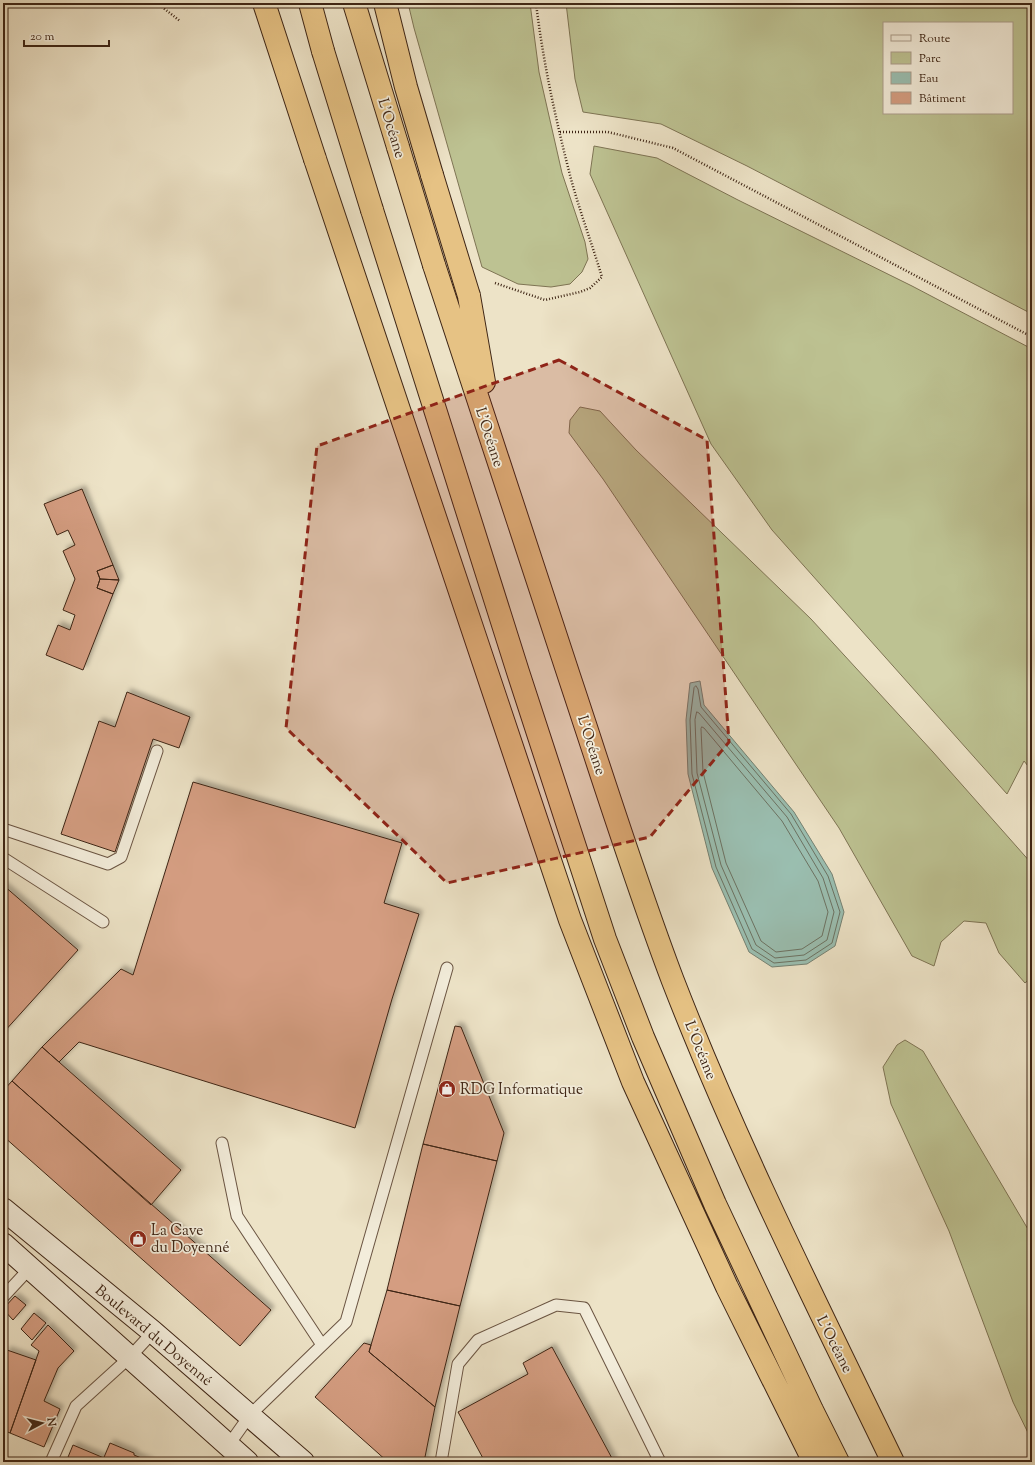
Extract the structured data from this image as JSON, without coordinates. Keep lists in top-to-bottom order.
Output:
{
  "streets": {
    "highway": ["L’Océane"],
    "main road": ["Boulevard du Doyenné"]
  },
  "places": {
    "shop": ["RDG Informatique", "La Cave du Doyenné"]
  },
  "legend": [
    "Route",
    "Parc",
    "Eau",
    "Bâtiment"
  ],
  "scale_bar": "20 m",
  "north": "right"
}
